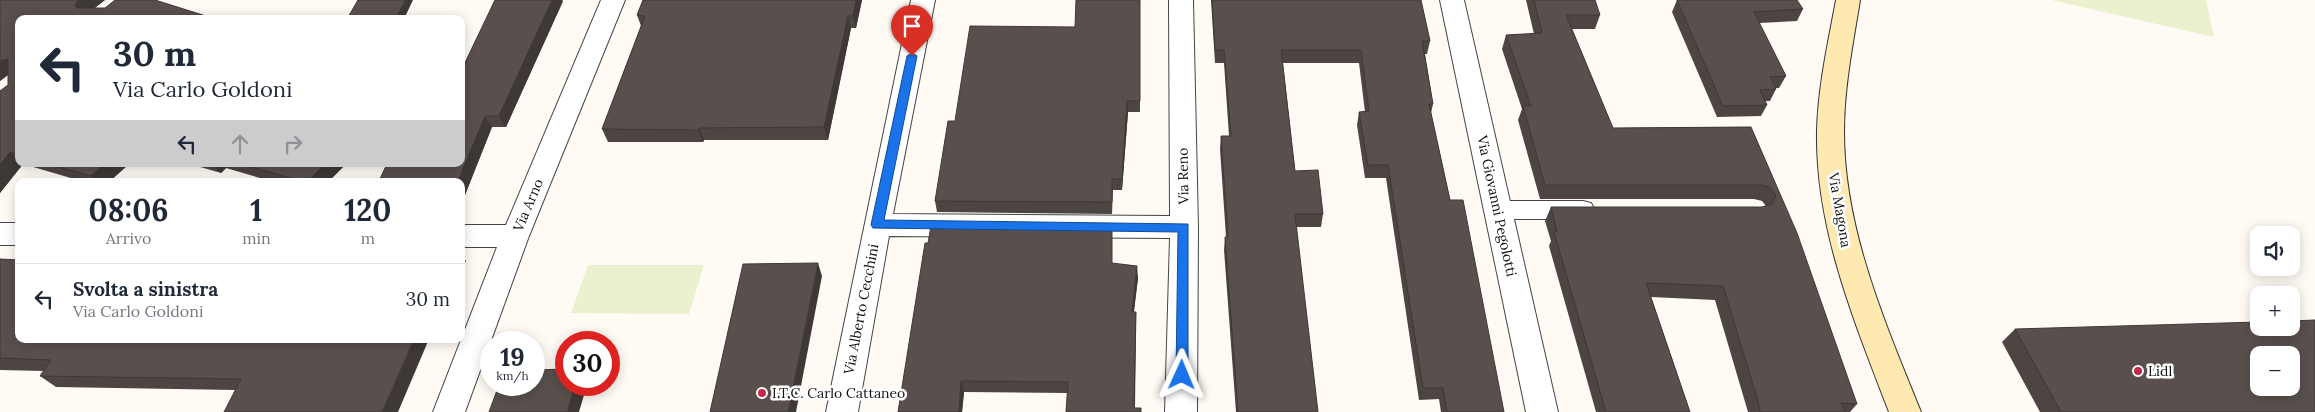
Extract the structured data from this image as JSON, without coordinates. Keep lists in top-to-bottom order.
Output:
{
  "streets": {
    "main road": ["Via Magona"],
    "street": [
      "Via Reno",
      "Via Arno",
      "Via Giovanni Pegolotti",
      "Via Alberto Cecchini"
    ]
  },
  "places": ["Lidl", "I.T.C. Carlo Cattaneo"],
  "page": {
    "turn": ["30 m", "Via Carlo Goldoni"],
    "eta": [
      "08:06",
      "Arrivo",
      "1",
      "min",
      "120",
      "m"
    ],
    "map_buttons": ["+", "−"],
    "list": [
      {
        "name": "Svolta a sinistra",
        "note": "Via Carlo Goldoni",
        "value": "30 m"
      }
    ],
    "speed": "19 km/h",
    "limit": "30"
  }
}
